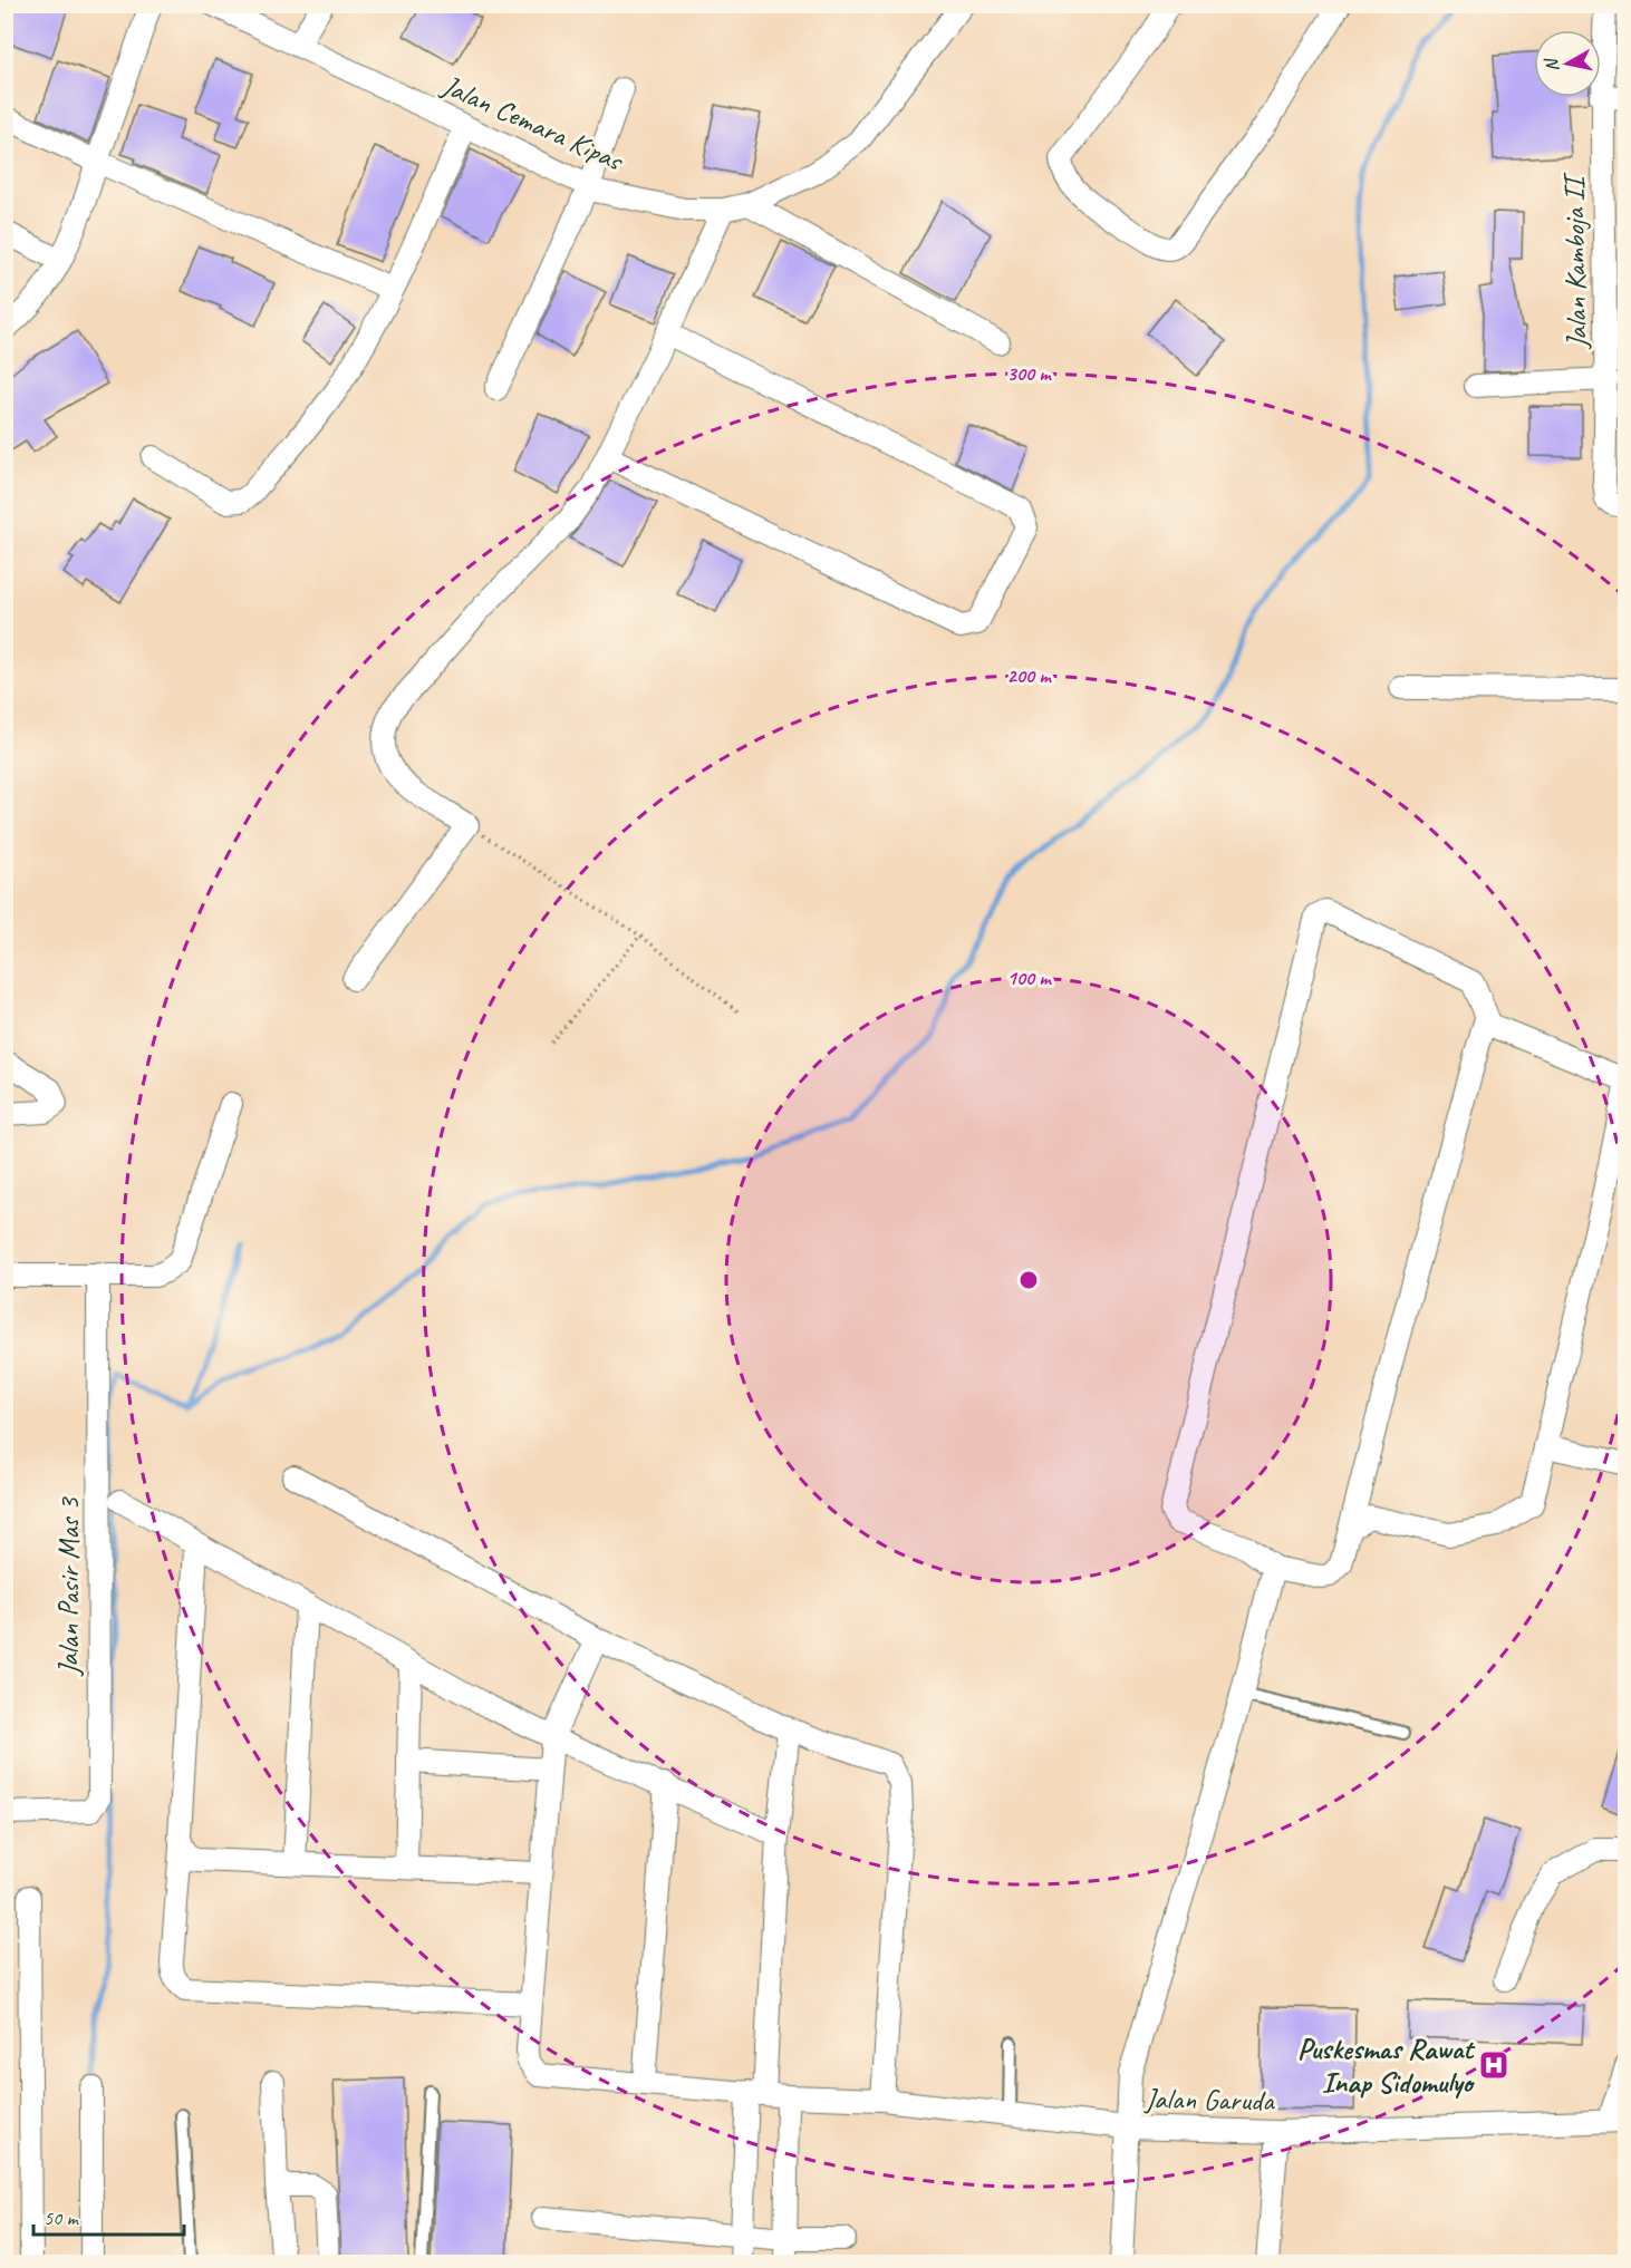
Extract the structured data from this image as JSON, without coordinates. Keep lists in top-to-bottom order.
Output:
{
  "streets": {
    "street": [
      "Jalan Cemara Kipas",
      "Jalan Kamboja II",
      "Jalan Pasir Mas 3",
      "Jalan Garuda"
    ]
  },
  "places": {
    "hospital": ["Puskesmas Rawat Inap Sidomulyo"]
  },
  "scale_bar": "50 m",
  "north": "left",
  "rings": ["300 m", "200 m", "100 m"]
}
